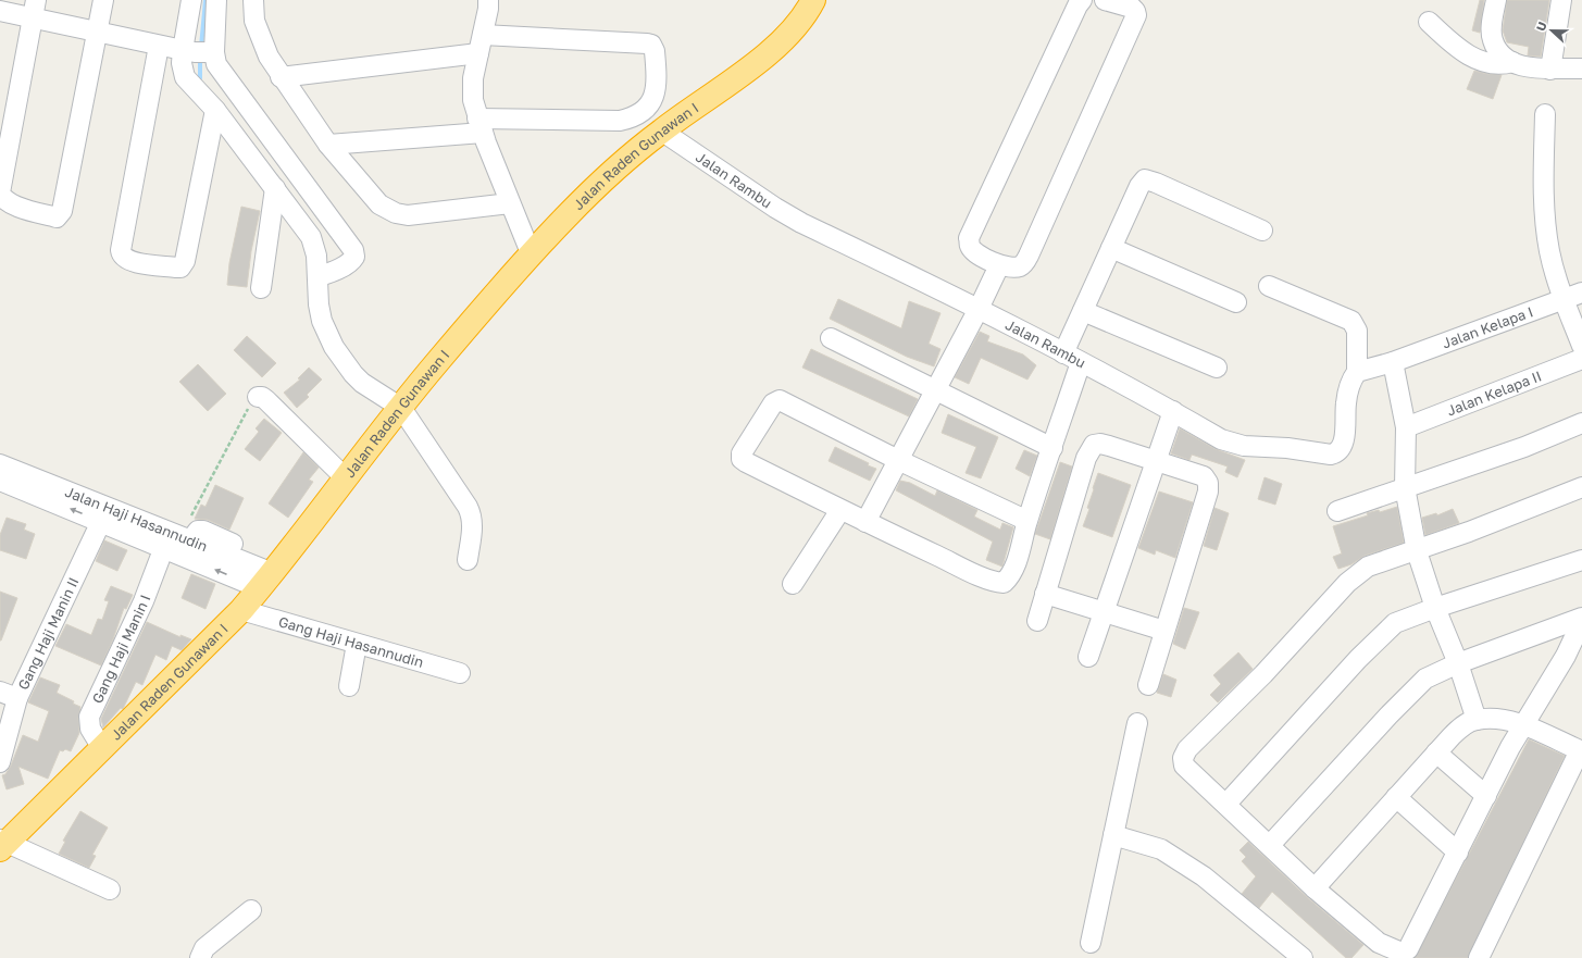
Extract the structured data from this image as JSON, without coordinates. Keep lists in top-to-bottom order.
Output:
{
  "streets": {
    "highway": ["Jalan Raden Gunawan I"],
    "street": [
      "Jalan Rambu",
      "Jalan Kelapa I",
      "Jalan Kelapa II",
      "Jalan Haji Hasannudin",
      "Gang Haji Manin II",
      "Gang Haji Hasannudin",
      "Gang Haji Manin I"
    ]
  },
  "crossings": [
    ["Jalan Raden Gunawan I", "Jalan Rambu"],
    ["Jalan Raden Gunawan I", "Jalan Haji Hasannudin"],
    ["Jalan Raden Gunawan I", "Gang Haji Hasannudin"],
    ["Jalan Raden Gunawan I", "Gang Haji Manin I"],
    ["Jalan Haji Hasannudin", "Gang Haji Manin II"],
    ["Jalan Haji Hasannudin", "Gang Haji Manin I"]
  ],
  "north": "left"
}
